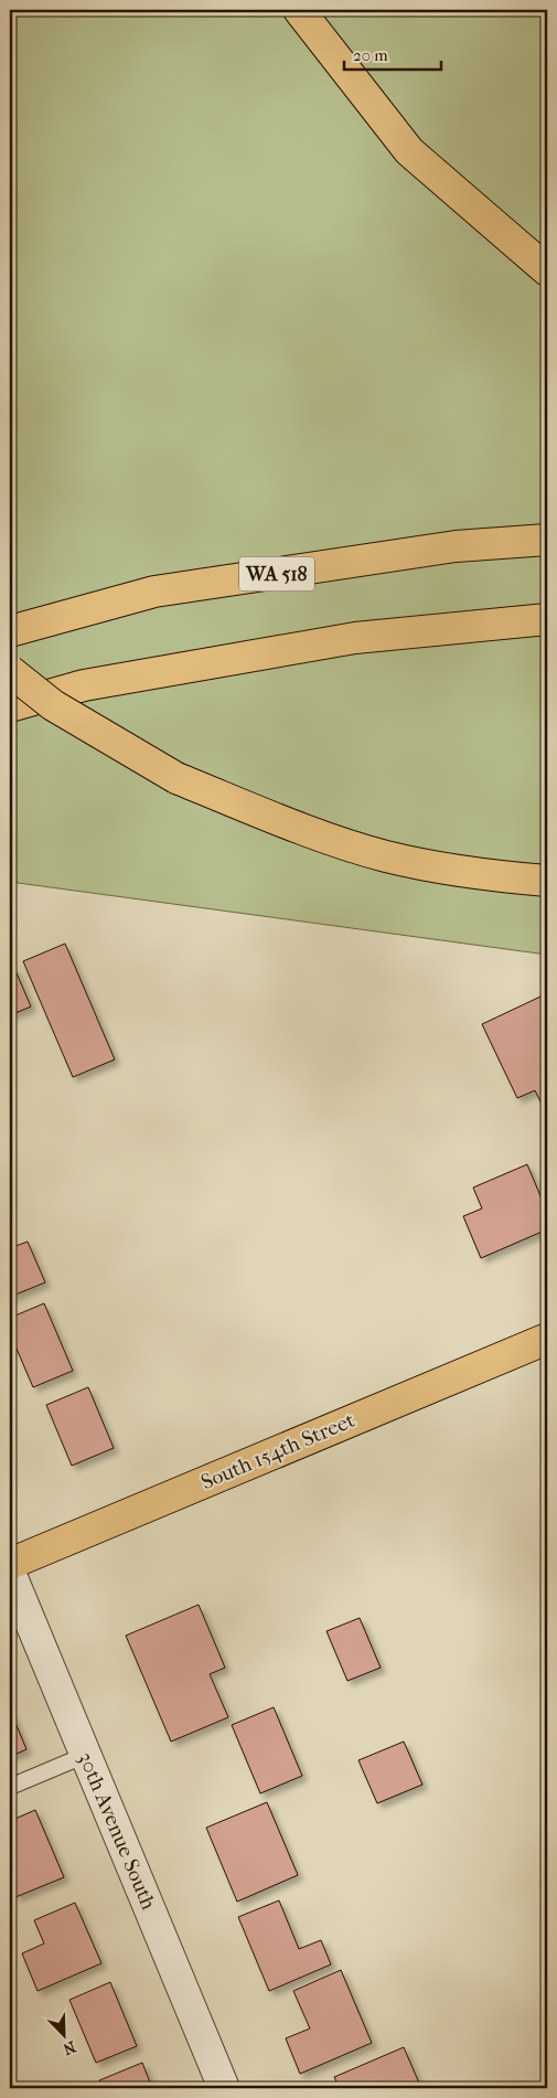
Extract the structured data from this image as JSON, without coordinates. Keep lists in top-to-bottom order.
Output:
{
  "streets": {
    "main road": ["WA 518", "South 154th Street"],
    "street": ["30th Avenue South"]
  },
  "scale_bar": "20 m",
  "north": "bottom right"
}
